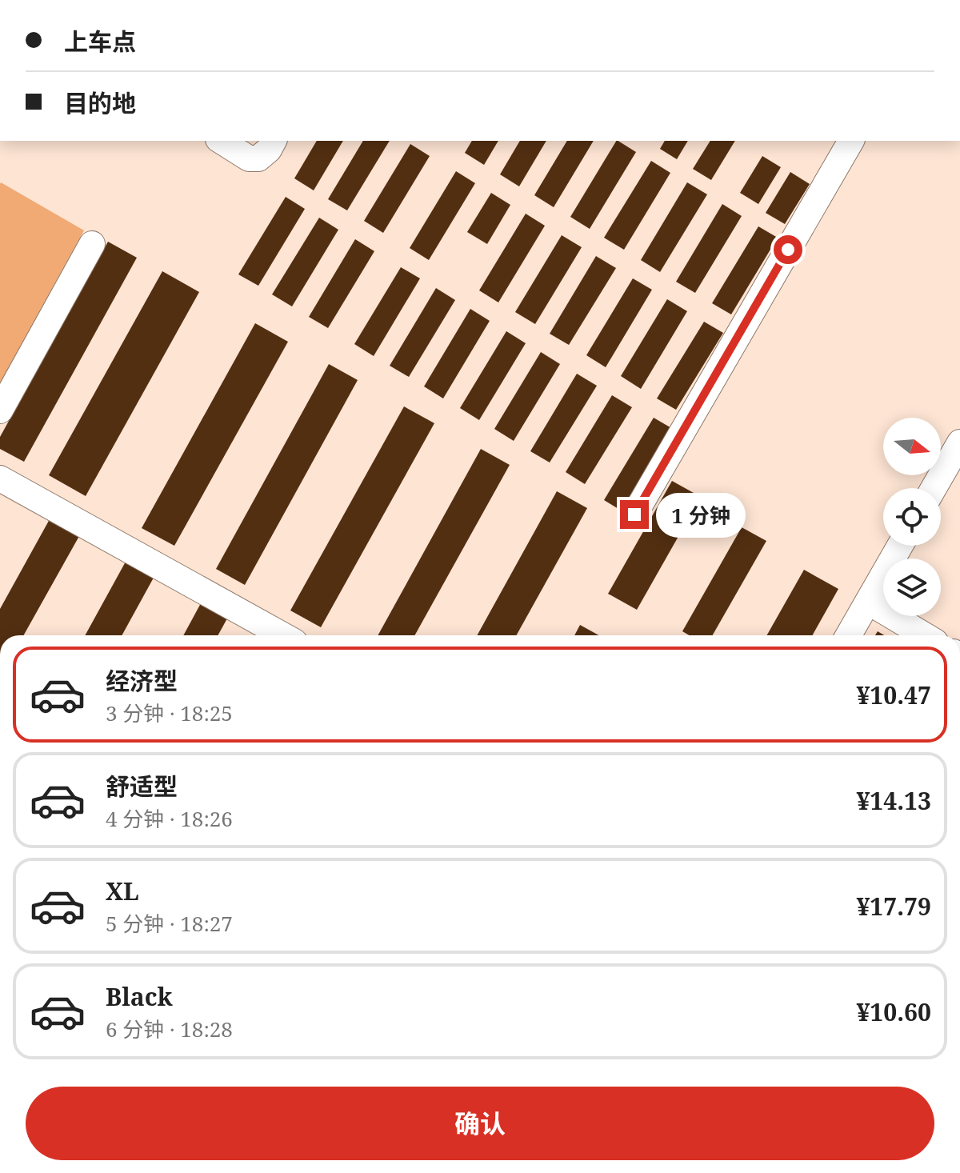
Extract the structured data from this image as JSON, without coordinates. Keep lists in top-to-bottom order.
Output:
{
  "north": "right",
  "page": {
    "banner": ["上车点", "目的地"],
    "bubble": "1 分钟",
    "list": [
      {
        "name": "经济型",
        "note": "3 分钟 · 18:25",
        "value": "¥10.47"
      },
      {
        "name": "舒适型",
        "note": "4 分钟 · 18:26",
        "value": "¥14.13"
      },
      {
        "name": "XL",
        "note": "5 分钟 · 18:27",
        "value": "¥17.79"
      },
      {
        "name": "Black",
        "note": "6 分钟 · 18:28",
        "value": "¥10.60"
      }
    ],
    "buttons": "确认"
  }
}
